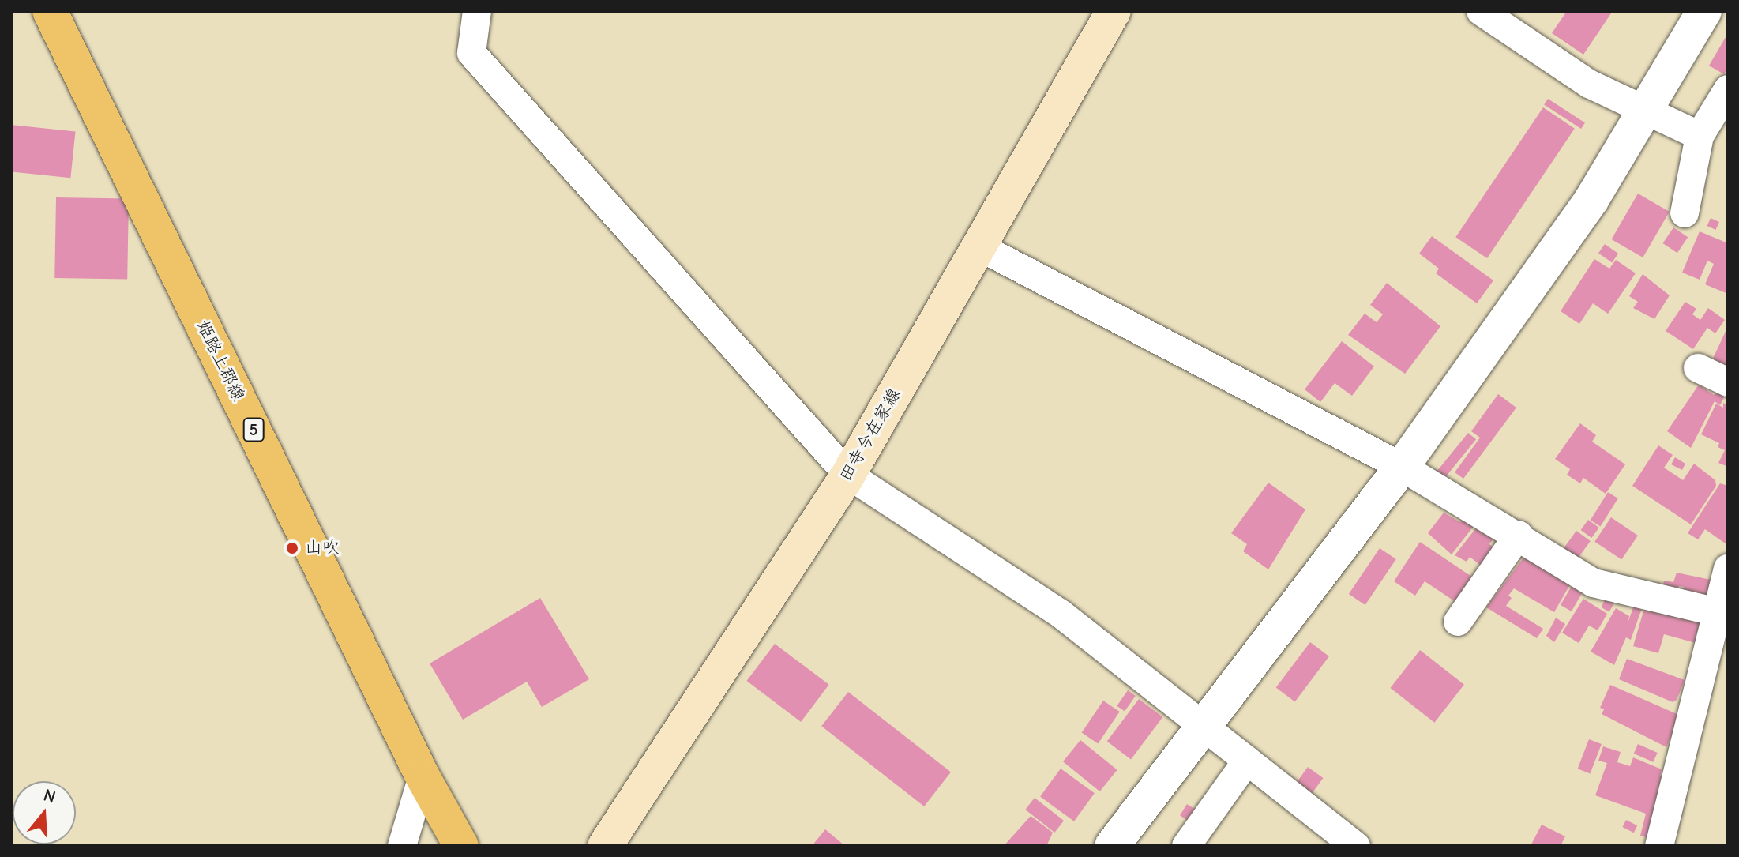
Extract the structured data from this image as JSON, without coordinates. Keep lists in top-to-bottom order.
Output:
{
  "streets": {
    "main road": ["姫路上郡線", "5", "田寺今在家線"]
  },
  "places": ["山吹"],
  "north": "top"
}
